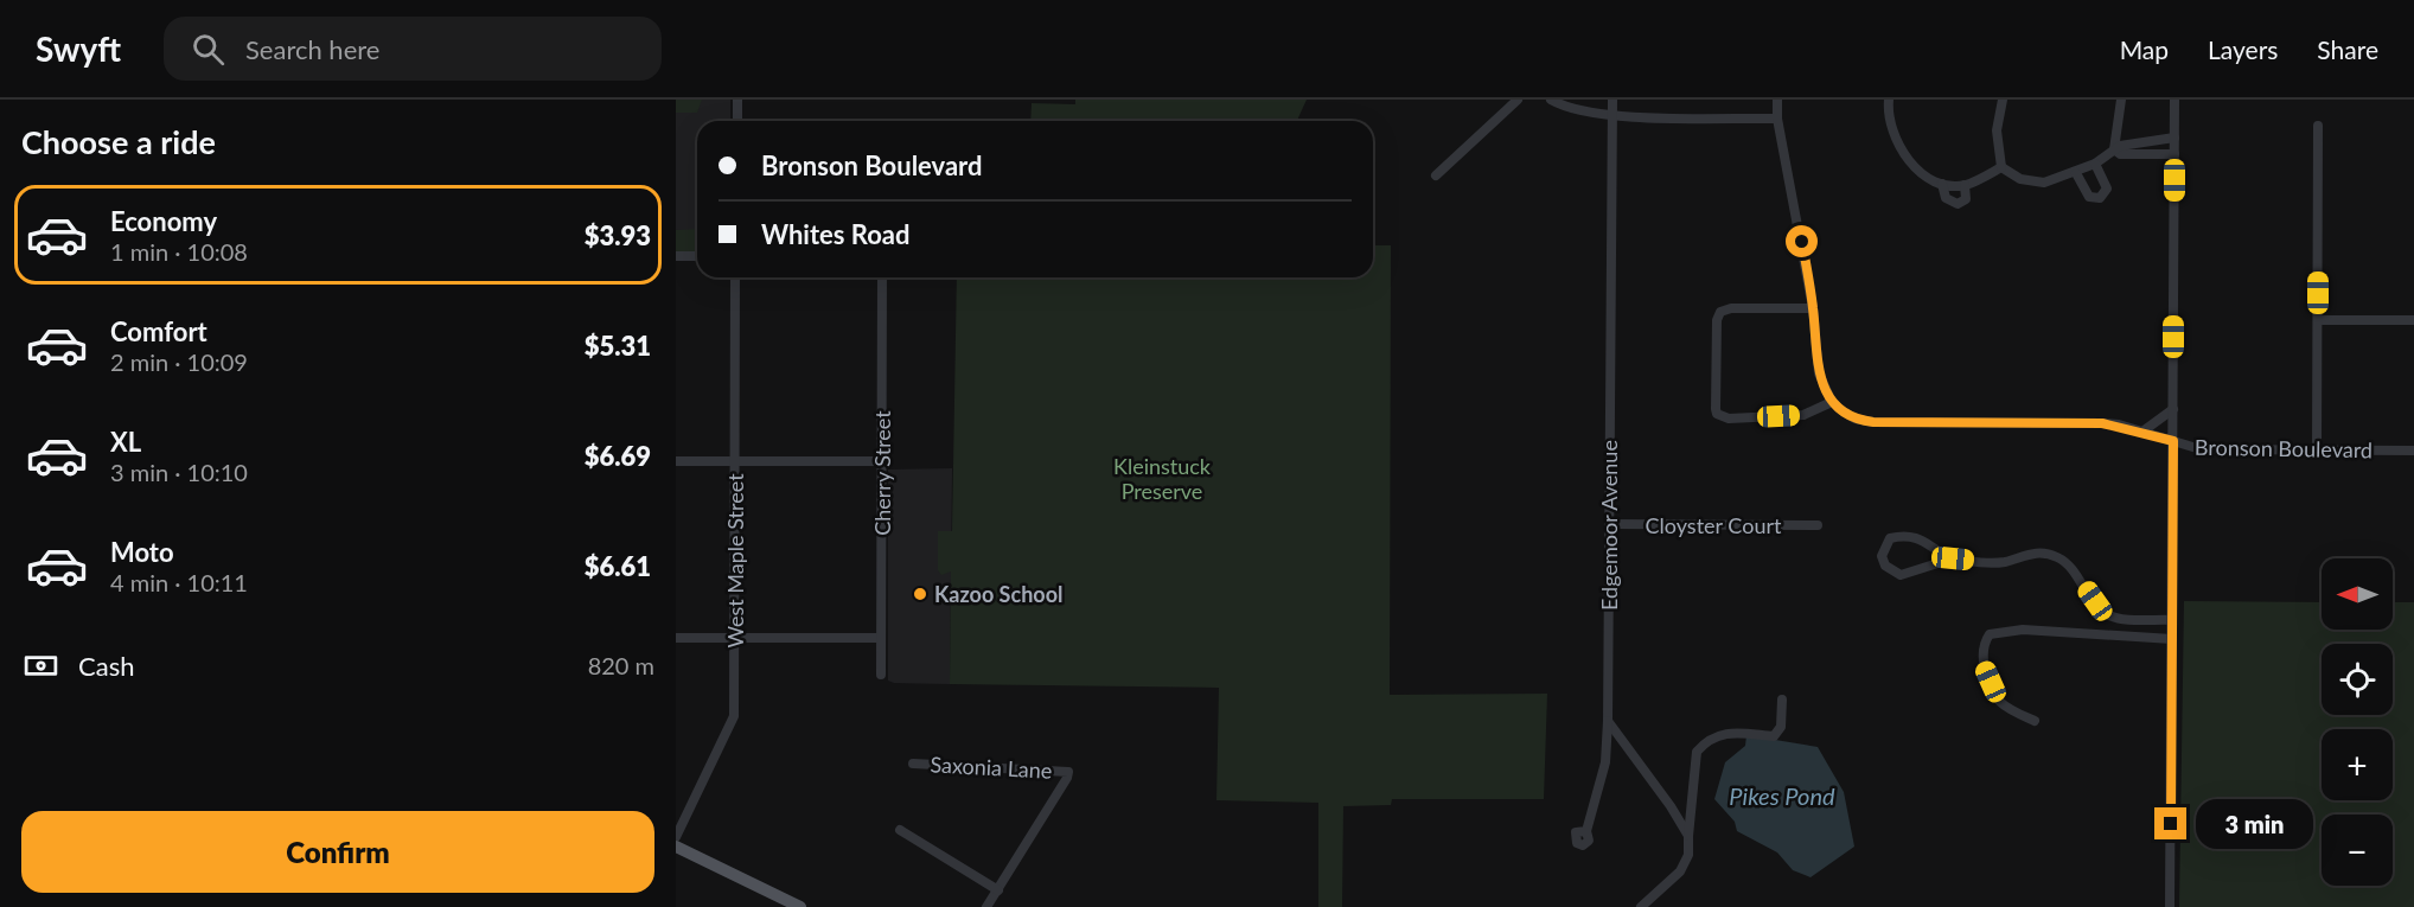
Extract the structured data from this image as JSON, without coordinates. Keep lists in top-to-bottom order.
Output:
{
  "streets": {
    "street": [
      "Bronson Boulevard",
      "Cherry Street",
      "Edgemoor Avenue",
      "Cloyster Court",
      "West Maple Street",
      "Saxonia Lane"
    ]
  },
  "crossings": [
    ["Edgemoor Avenue", "Cloyster Court"]
  ],
  "water": ["Pikes Pond"],
  "parks": ["Kleinstuck Preserve"],
  "places": ["Kazoo School"],
  "north": "left",
  "page": {
    "header": "Swyft",
    "search": "Search here",
    "nav": ["Map", "Layers", "Share"],
    "heading": "Choose a ride",
    "banner": ["Bronson Boulevard", "Whites Road"],
    "list": [
      {
        "name": "Economy",
        "note": "1 min · 10:08",
        "value": "$3.93"
      },
      {
        "name": "Comfort",
        "note": "2 min · 10:09",
        "value": "$5.31"
      },
      {
        "name": "XL",
        "note": "3 min · 10:10",
        "value": "$6.69"
      },
      {
        "name": "Moto",
        "note": "4 min · 10:11",
        "value": "$6.61"
      }
    ],
    "map_buttons": ["+", "−"],
    "pay": ["Cash", "820 m"],
    "buttons": "Confirm",
    "bubble": "3 min"
  }
}
